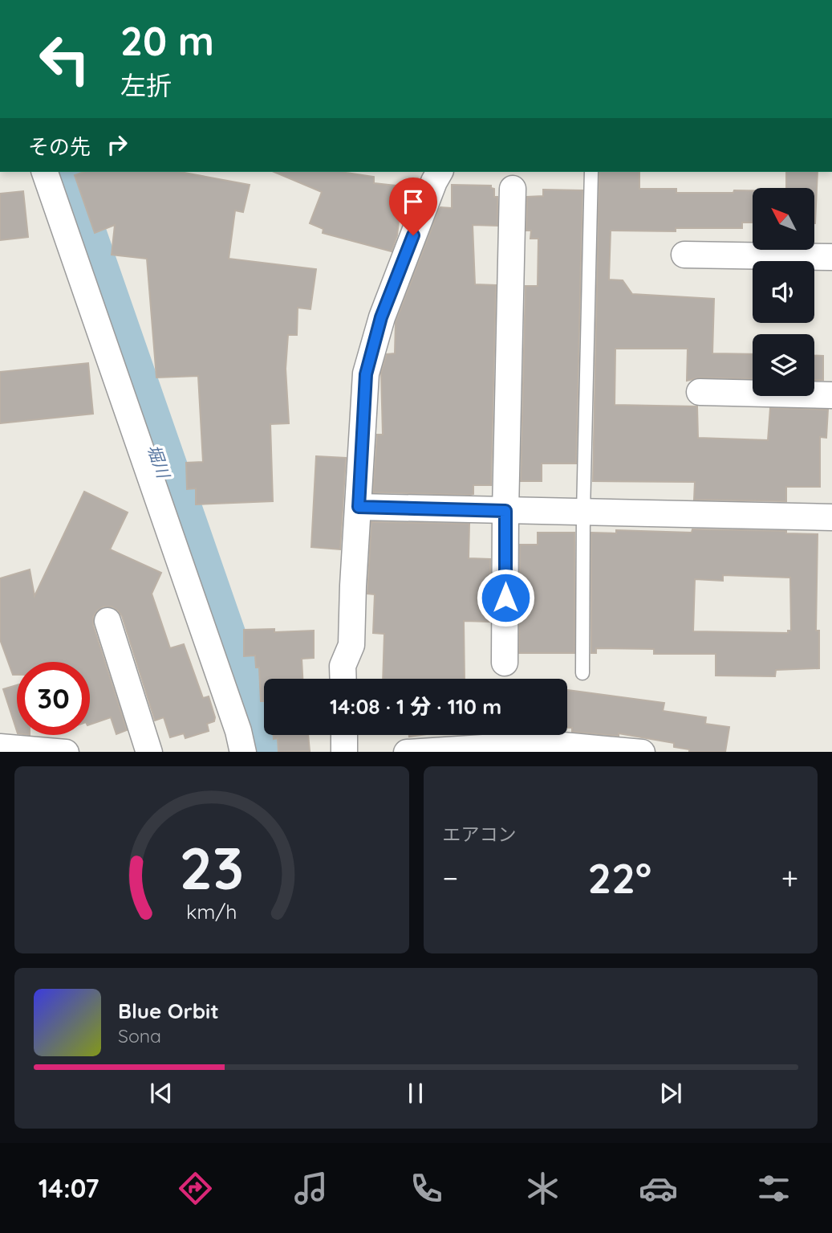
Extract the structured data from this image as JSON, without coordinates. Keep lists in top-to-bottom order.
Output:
{
  "water": ["堀川"],
  "north": "top left",
  "page": {
    "turn": ["20 m", "左折"],
    "then": "その先",
    "limit": "30",
    "trip": "14:08 · 1 分 · 110 m",
    "tile": "エアコン",
    "heat": ["−", "22°", "+"],
    "song": ["Blue Orbit", "Sona"],
    "tabs": "14:07",
    "gauge": ["23", "km/h"]
  }
}
